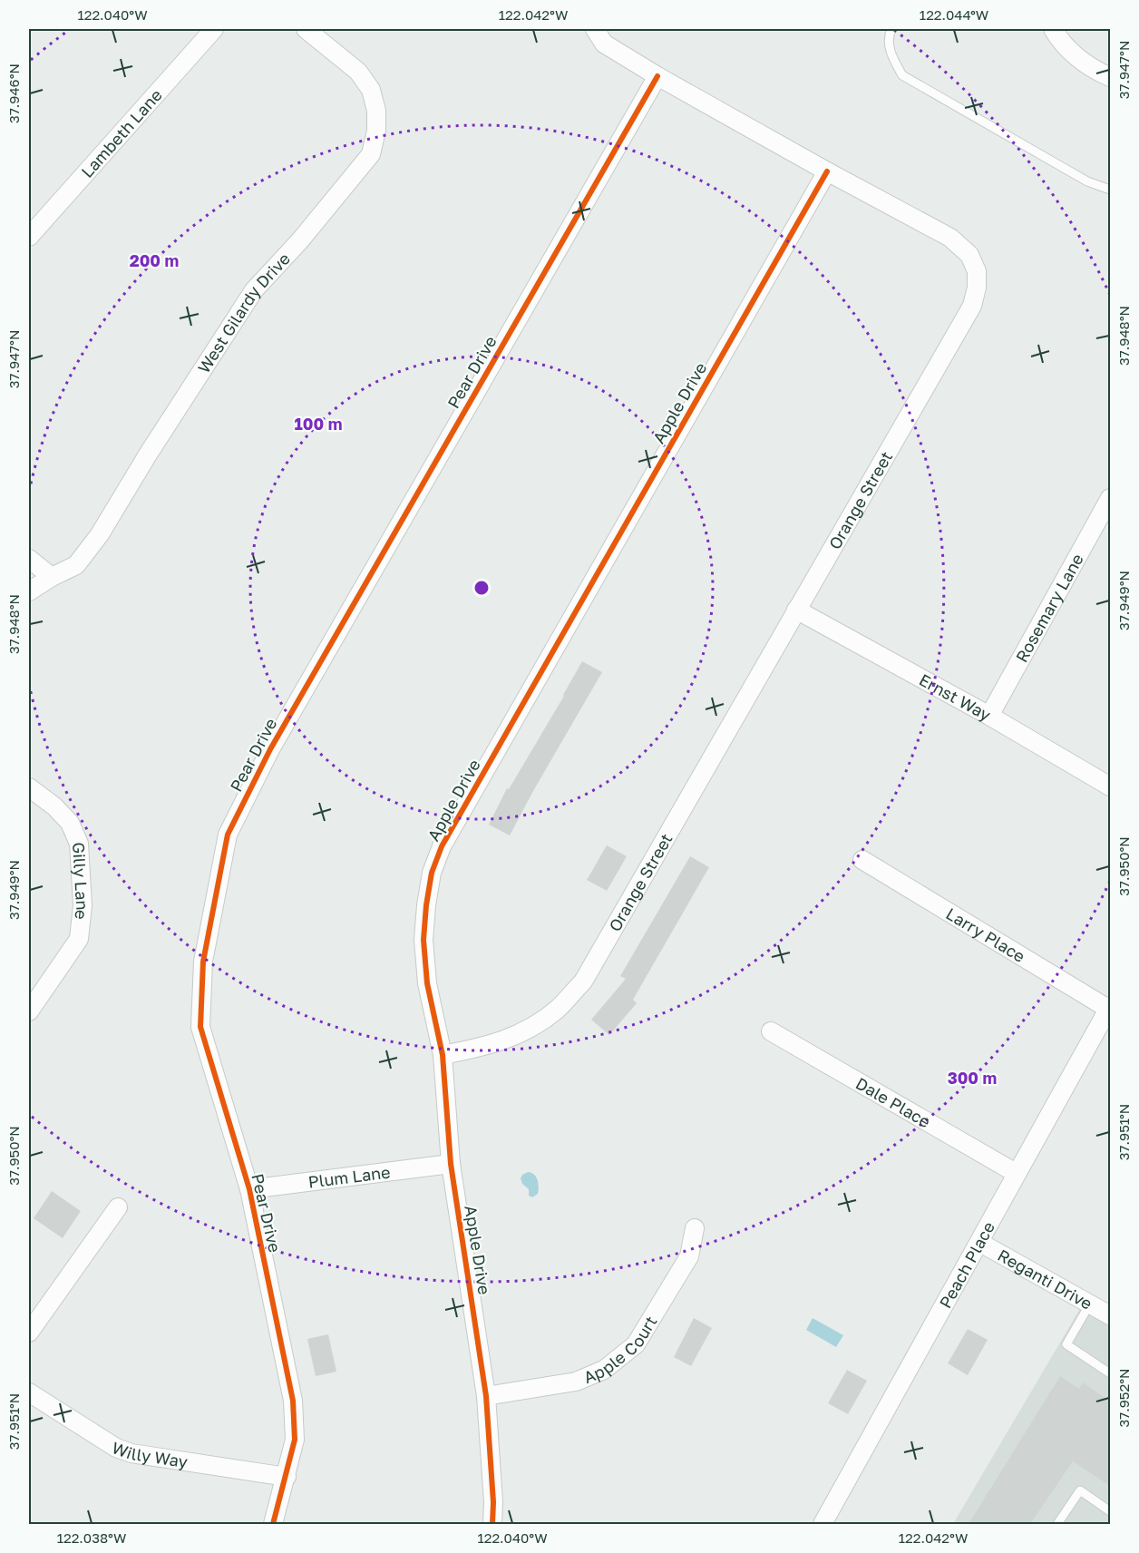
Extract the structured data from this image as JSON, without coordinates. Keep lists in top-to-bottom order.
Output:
{
  "streets": {
    "street": [
      "Lambeth Lane",
      "West Gilardy Drive",
      "Pear Drive",
      "Apple Drive",
      "Orange Street",
      "Rosemary Lane",
      "Ernst Way",
      "Gilly Lane",
      "Larry Place",
      "Dale Place",
      "Plum Lane",
      "Peach Place",
      "Reganti Drive",
      "Apple Court",
      "Willy Way"
    ]
  },
  "crossings": [
    ["Pear Drive", "Orange Street"],
    ["Pear Drive", "Plum Lane"],
    ["Pear Drive", "Willy Way"],
    ["Apple Drive", "Orange Street"],
    ["Apple Drive", "Plum Lane"],
    ["Apple Drive", "Apple Court"],
    ["Orange Street", "Ernst Way"],
    ["Rosemary Lane", "Ernst Way"],
    ["Larry Place", "Peach Place"],
    ["Dale Place", "Peach Place"],
    ["Peach Place", "Reganti Drive"]
  ],
  "coordinates": [
    "122.040°W",
    "122.042°W",
    "122.044°W",
    "37.947°N",
    "37.946°N",
    "37.948°N",
    "37.949°N",
    "37.950°N",
    "37.951°N",
    "37.952°N",
    "122.038°W"
  ],
  "rings": ["200 m", "100 m", "300 m"]
}
